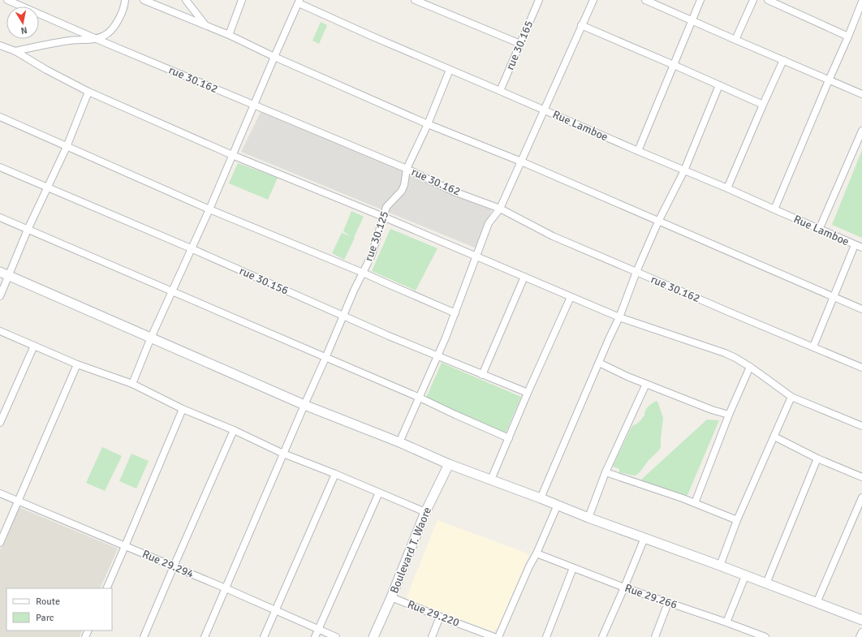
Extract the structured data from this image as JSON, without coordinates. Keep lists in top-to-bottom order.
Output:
{
  "streets": {
    "street": [
      "rue 30.165",
      "rue 30.162",
      "Rue Lamboe",
      "rue 30.125",
      "rue 30.156",
      "Boulevard T. Waore",
      "Rue 29.294",
      "Rue 29.266",
      "Rue 29.220"
    ]
  },
  "crossings": [
    ["rue 30.165", "Rue Lamboe"],
    ["rue 30.162", "rue 30.125"],
    ["Rue Lamboe", "rue 30.125"],
    ["rue 30.125", "rue 30.156"],
    ["rue 30.125", "Rue 29.294"],
    ["Boulevard T. Waore", "Rue 29.220"]
  ],
  "legend": ["Route", "Parc"],
  "north": "bottom"
}
